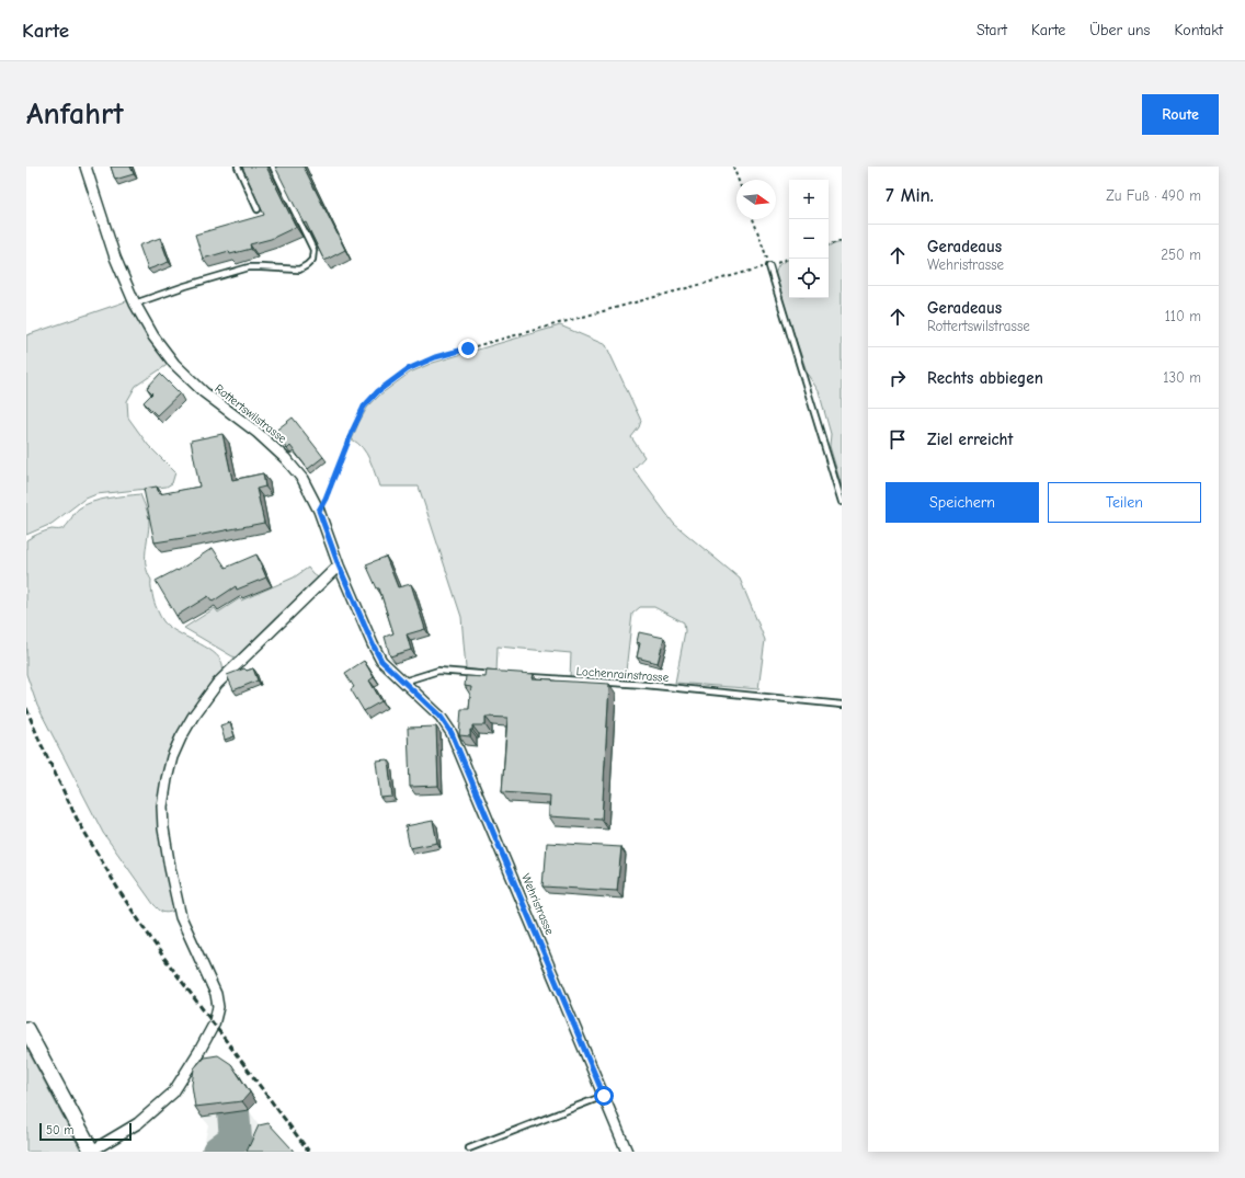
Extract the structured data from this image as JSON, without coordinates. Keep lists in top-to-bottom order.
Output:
{
  "streets": {
    "street": ["Rottertswilstrasse", "Wehristrasse"],
    "lane": ["Lochenrainstrasse"]
  },
  "crossings": [
    ["Rottertswilstrasse", "Wehristrasse"]
  ],
  "scale_bar": "50 m",
  "north": "right",
  "page": {
    "header": "Karte",
    "nav": [
      "Start",
      "Karte",
      "Über uns",
      "Kontakt"
    ],
    "buttons": [
      "Route",
      ["Speichern", "Teilen"]
    ],
    "title": "Anfahrt",
    "heading": ["7 Min.", "Zu Fuß · 490 m"],
    "map_buttons": ["+", "−"],
    "list": [
      ["Geradeaus", "Wehristrasse", "250 m"],
      ["Geradeaus", "Rottertswilstrasse", "110 m"],
      ["Rechts abbiegen", "130 m"],
      "Ziel erreicht"
    ],
    "scale": "50 m"
  }
}
